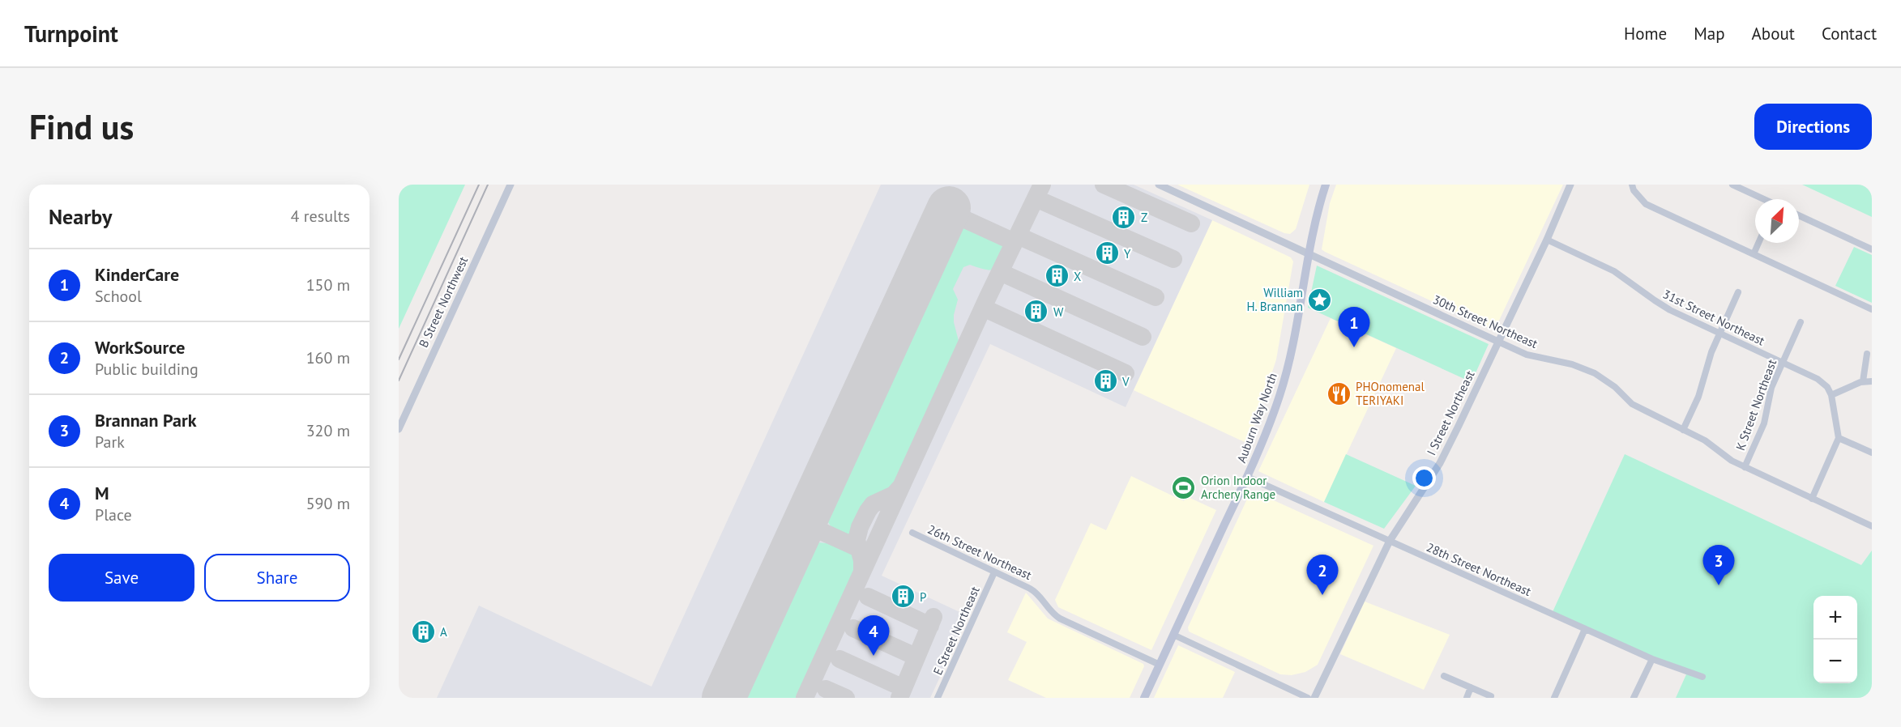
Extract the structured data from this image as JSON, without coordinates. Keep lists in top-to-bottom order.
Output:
{
  "streets": {
    "main road": ["Auburn Way North"],
    "street": [
      "B Street Northwest",
      "31st Street Northeast",
      "30th Street Northeast",
      "K Street Northeast",
      "I Street Northeast",
      "26th Street Northeast",
      "28th Street Northeast",
      "E Street Northeast"
    ]
  },
  "crossings": [
    ["31st Street Northeast", "K Street Northeast"],
    ["31st Street Northeast", "I Street Northeast"],
    ["30th Street Northeast", "K Street Northeast"],
    ["30th Street Northeast", "I Street Northeast"],
    ["30th Street Northeast", "Auburn Way North"],
    ["I Street Northeast", "28th Street Northeast"],
    ["Auburn Way North", "26th Street Northeast"],
    ["Auburn Way North", "28th Street Northeast"],
    ["26th Street Northeast", "E Street Northeast"]
  ],
  "places": {
    "building": [
      "Z",
      "Y",
      "X",
      "W",
      "V",
      "P",
      "A"
    ],
    "place": ["William H. Brannan"],
    "restaurant": ["PHOnomenal TERIYAKI"],
    "sports": ["Orion Indoor Archery Range"]
  },
  "north": "top right",
  "page": {
    "header": "Turnpoint",
    "nav": [
      "Home",
      "Map",
      "About",
      "Contact"
    ],
    "buttons": [
      "Directions",
      ["Save", "Share"]
    ],
    "title": "Find us",
    "heading": ["Nearby", "4 results"],
    "list": [
      {
        "mark": "1",
        "name": "KinderCare",
        "note": "School",
        "value": "150 m"
      },
      {
        "mark": "2",
        "name": "WorkSource",
        "note": "Public building",
        "value": "160 m"
      },
      {
        "mark": "3",
        "name": "Brannan Park",
        "note": "Park",
        "value": "320 m"
      },
      {
        "mark": "4",
        "name": "M",
        "note": "Place",
        "value": "590 m"
      }
    ],
    "pins": [
      "1",
      "3",
      "2",
      "4"
    ],
    "map_buttons": ["+", "−"]
  }
}
